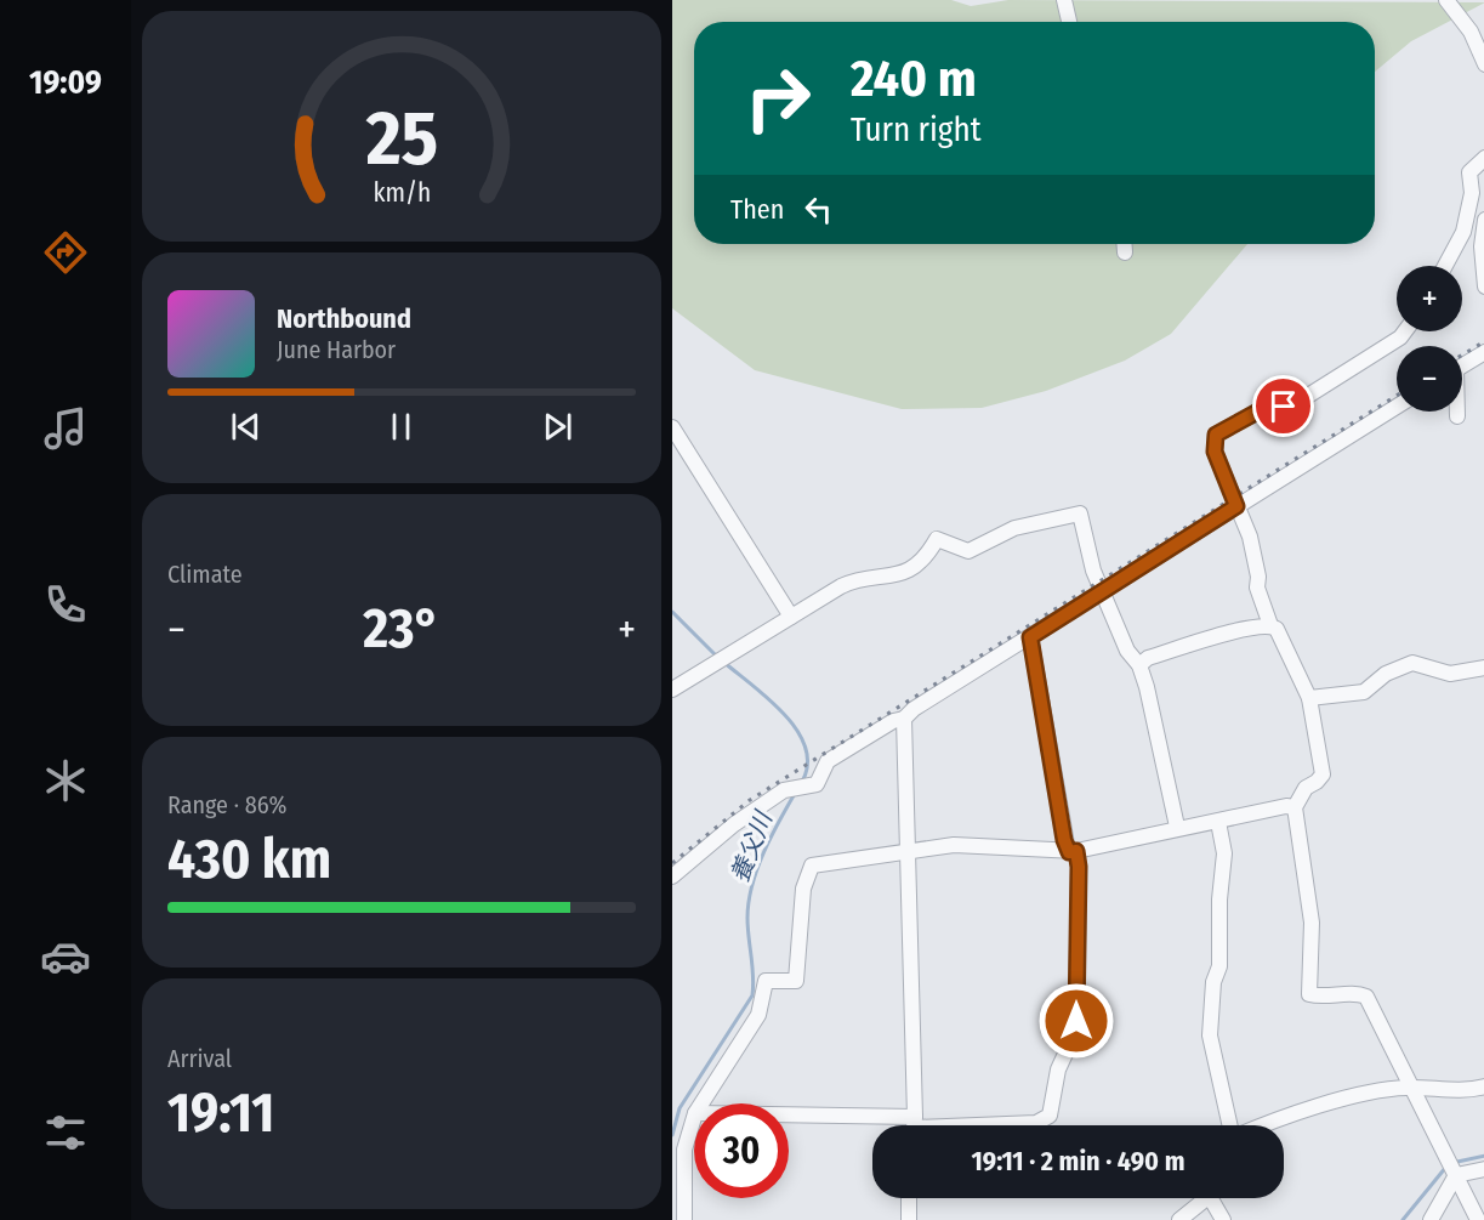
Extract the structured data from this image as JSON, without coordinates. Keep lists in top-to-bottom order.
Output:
{
  "water": ["養父川"],
  "page": {
    "tabs": "19:09",
    "turn": ["240 m", "Turn right"],
    "then": "Then",
    "map_buttons": ["+", "−"],
    "song": ["Northbound", "June Harbor"],
    "tile": [
      "Climate",
      ["Range · 86%", "430 km"],
      ["Arrival", "19:11"]
    ],
    "heat": ["−", "23°", "+"],
    "limit": "30",
    "trip": "19:11 · 2 min · 490 m",
    "gauge": ["25", "km/h"]
  }
}
